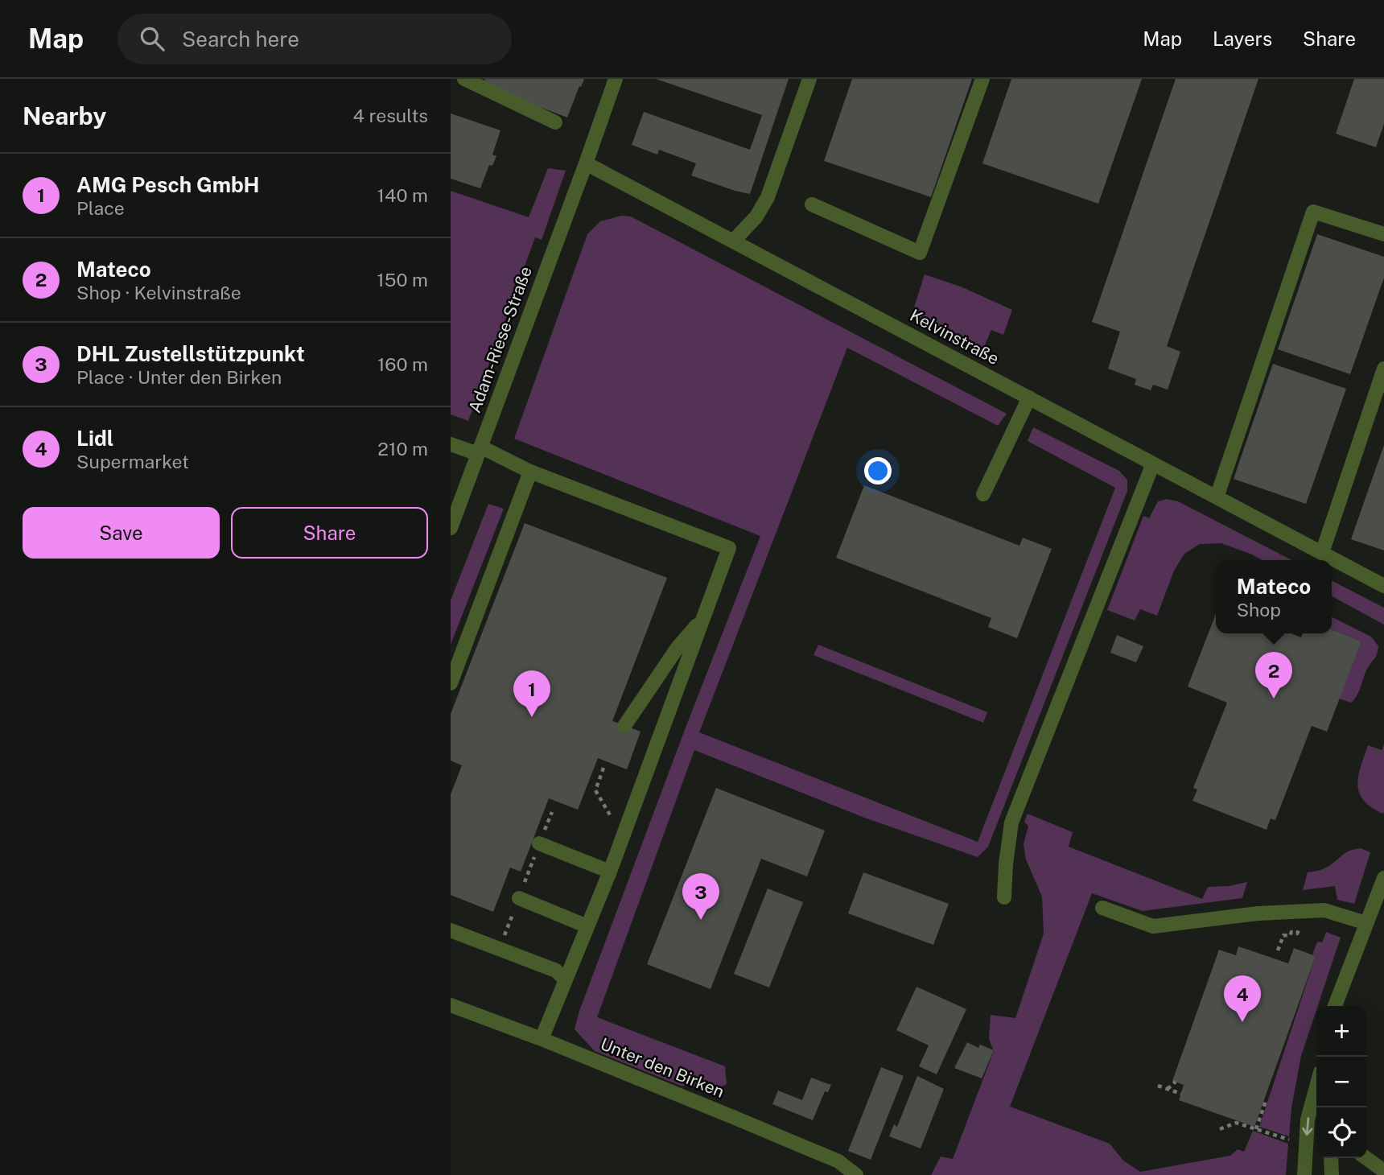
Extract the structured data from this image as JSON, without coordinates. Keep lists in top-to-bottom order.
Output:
{
  "streets": {
    "street": ["Kelvinstraße", "Adam-Riese-Straße", "Unter den Birken"]
  },
  "crossings": [
    ["Kelvinstraße", "Adam-Riese-Straße"]
  ],
  "page": {
    "header": "Map",
    "search": "Search here",
    "nav": ["Map", "Layers", "Share"],
    "heading": ["Nearby", "4 results"],
    "list": [
      {
        "mark": "1",
        "name": "AMG Pesch GmbH",
        "note": "Place",
        "value": "140 m"
      },
      {
        "mark": "2",
        "name": "Mateco",
        "note": "Shop · Kelvinstraße",
        "value": "150 m"
      },
      {
        "mark": "3",
        "name": "DHL Zustellstützpunkt",
        "note": "Place · Unter den Birken",
        "value": "160 m"
      },
      {
        "mark": "4",
        "name": "Lidl",
        "note": "Supermarket",
        "value": "210 m"
      }
    ],
    "buttons": ["Save", "Share"],
    "popup": ["Mateco", "Shop"],
    "pins": [
      "2",
      "1",
      "3",
      "4"
    ],
    "map_buttons": ["+", "−"]
  }
}
